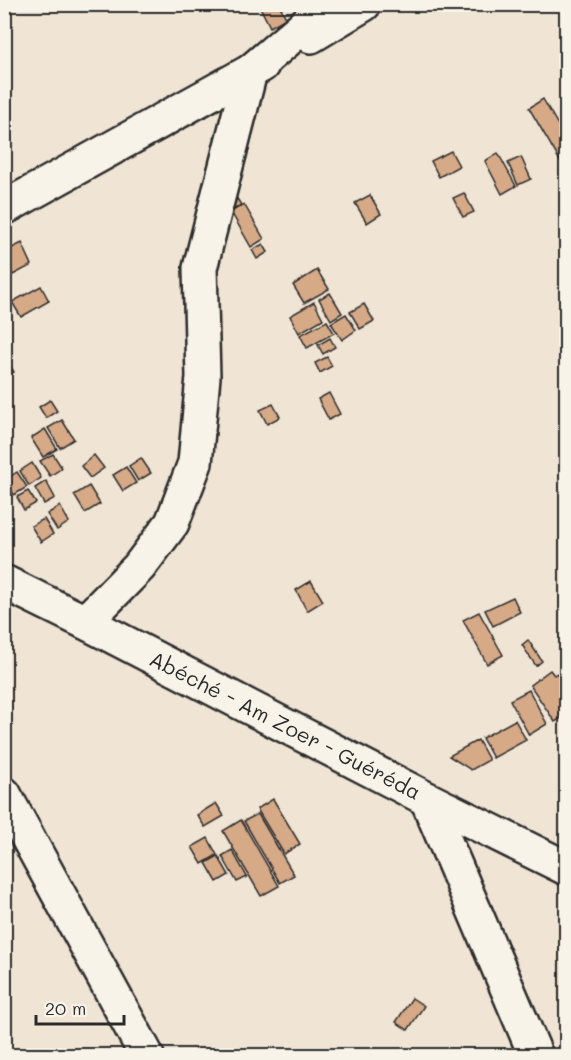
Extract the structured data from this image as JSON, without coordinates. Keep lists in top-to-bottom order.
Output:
{
  "streets": {
    "street": ["Abéché - Am Zoer - Guéréda"]
  },
  "scale_bar": "20 m"
}
